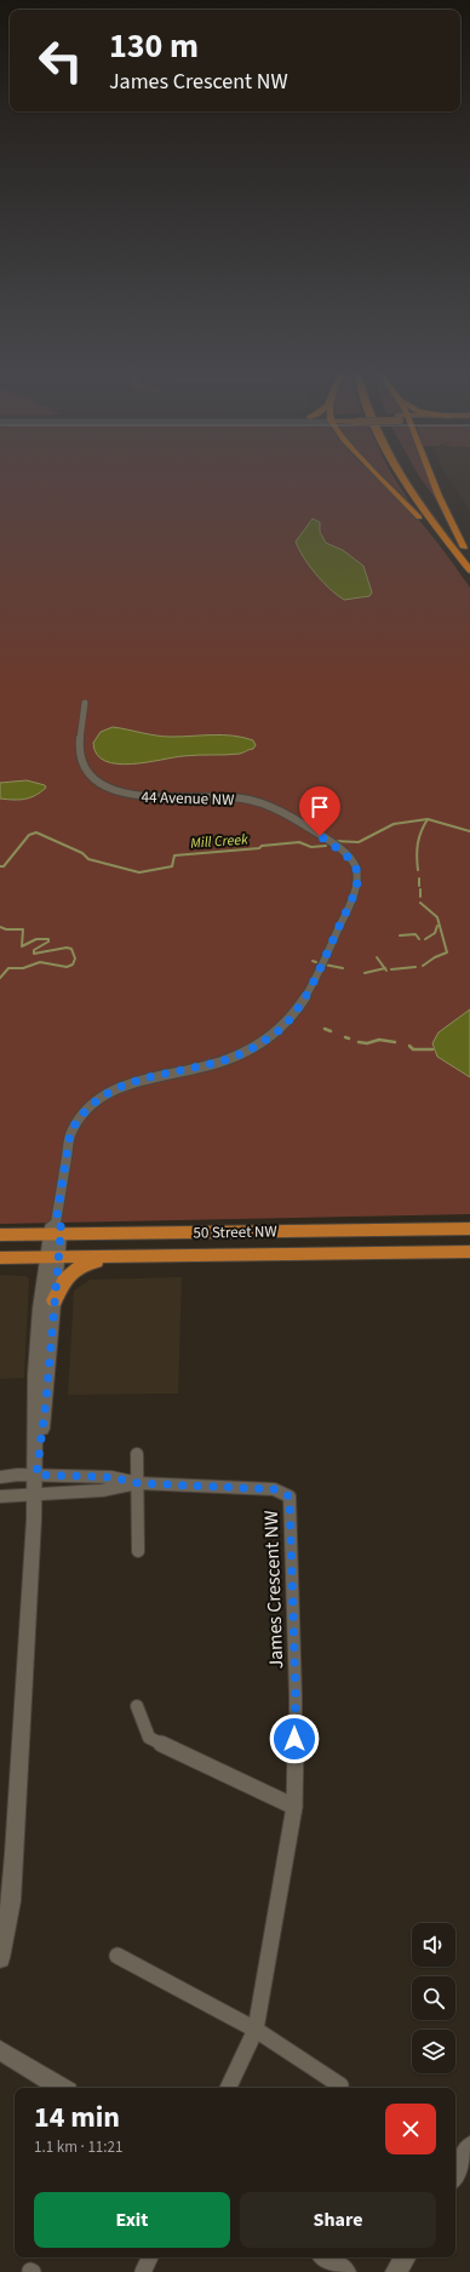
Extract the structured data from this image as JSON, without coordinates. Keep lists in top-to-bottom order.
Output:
{
  "streets": {
    "main road": ["50 Street NW"],
    "street": ["44 Avenue NW", "James Crescent NW"]
  },
  "crossings": [
    ["44 Avenue NW", "50 Street NW"],
    ["44 Avenue NW", "James Crescent NW"]
  ],
  "water": ["Mill Creek"],
  "page": {
    "turn": ["130 m", "James Crescent NW"],
    "heading": ["14 min", "1.1 km · 11:21"],
    "buttons": ["Exit", "Share"]
  }
}
